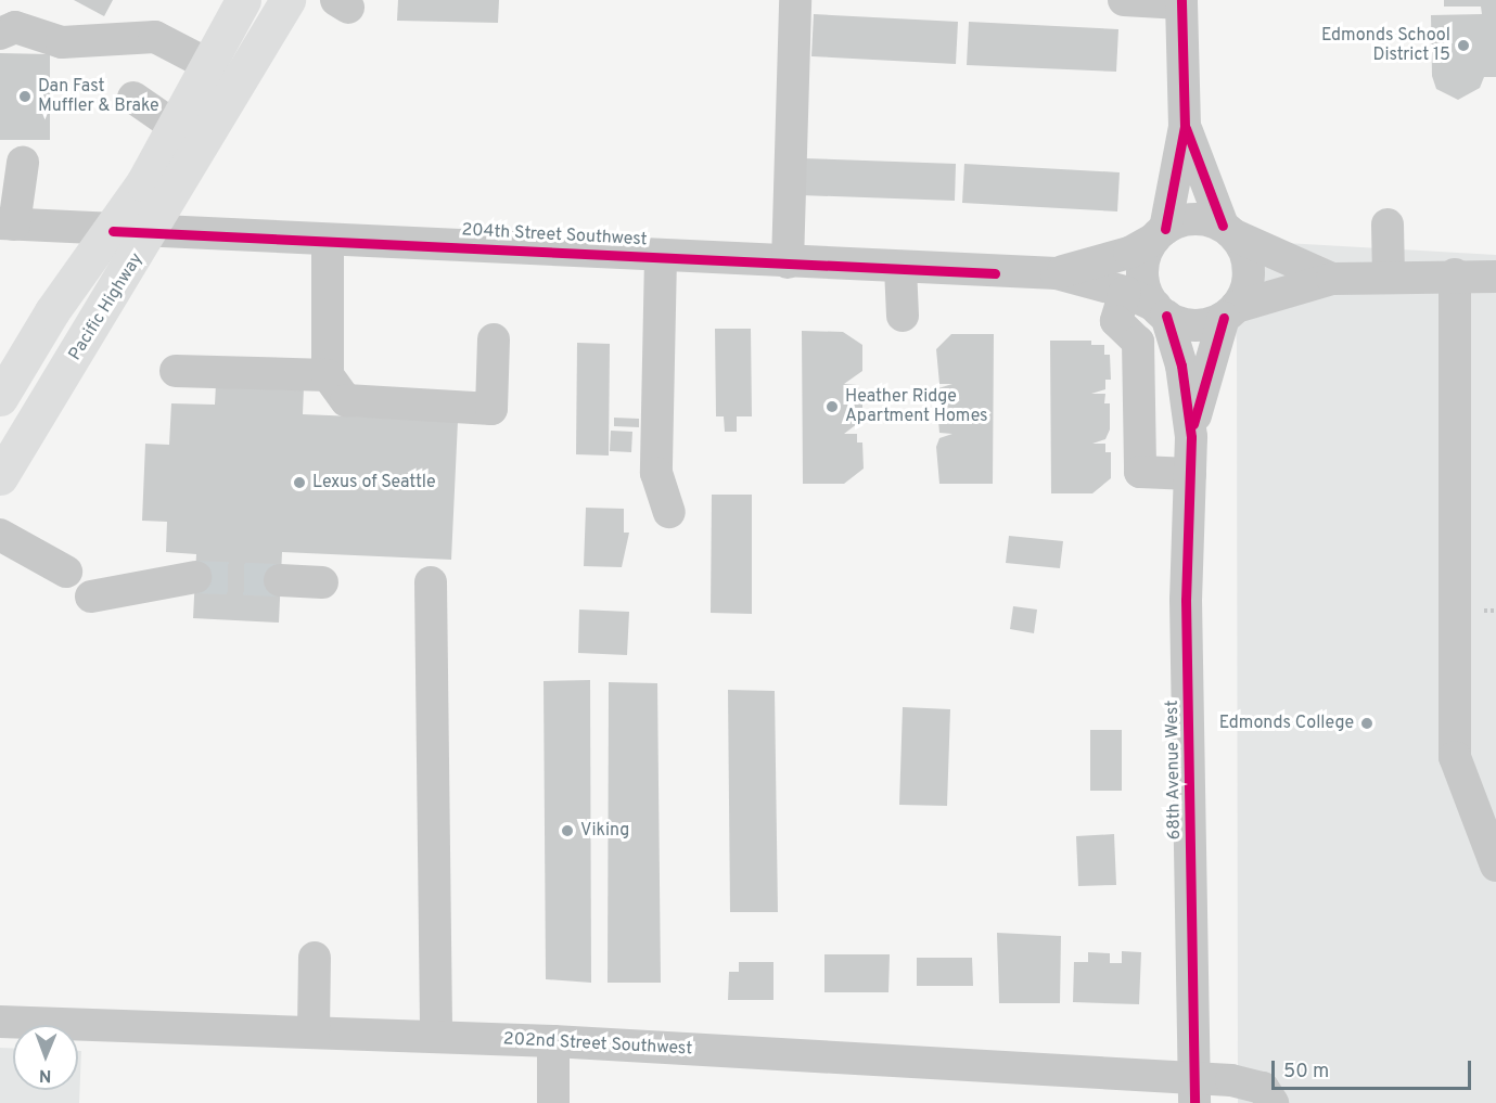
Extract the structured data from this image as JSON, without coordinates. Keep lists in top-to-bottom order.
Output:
{
  "streets": {
    "highway": ["Pacific Highway"],
    "street": ["204th Street Southwest", "68th Avenue West", "202nd Street Southwest"]
  },
  "crossings": [
    ["204th Street Southwest", "Pacific Highway"],
    ["204th Street Southwest", "68th Avenue West"],
    ["68th Avenue West", "202nd Street Southwest"]
  ],
  "places": [
    "Edmonds School District 15",
    "Dan Fast Muffler & Brake",
    "Heather Ridge Apartment Homes",
    "Lexus of Seattle",
    "Edmonds College",
    "Viking"
  ],
  "scale_bar": "50 m",
  "north": "bottom"
}
